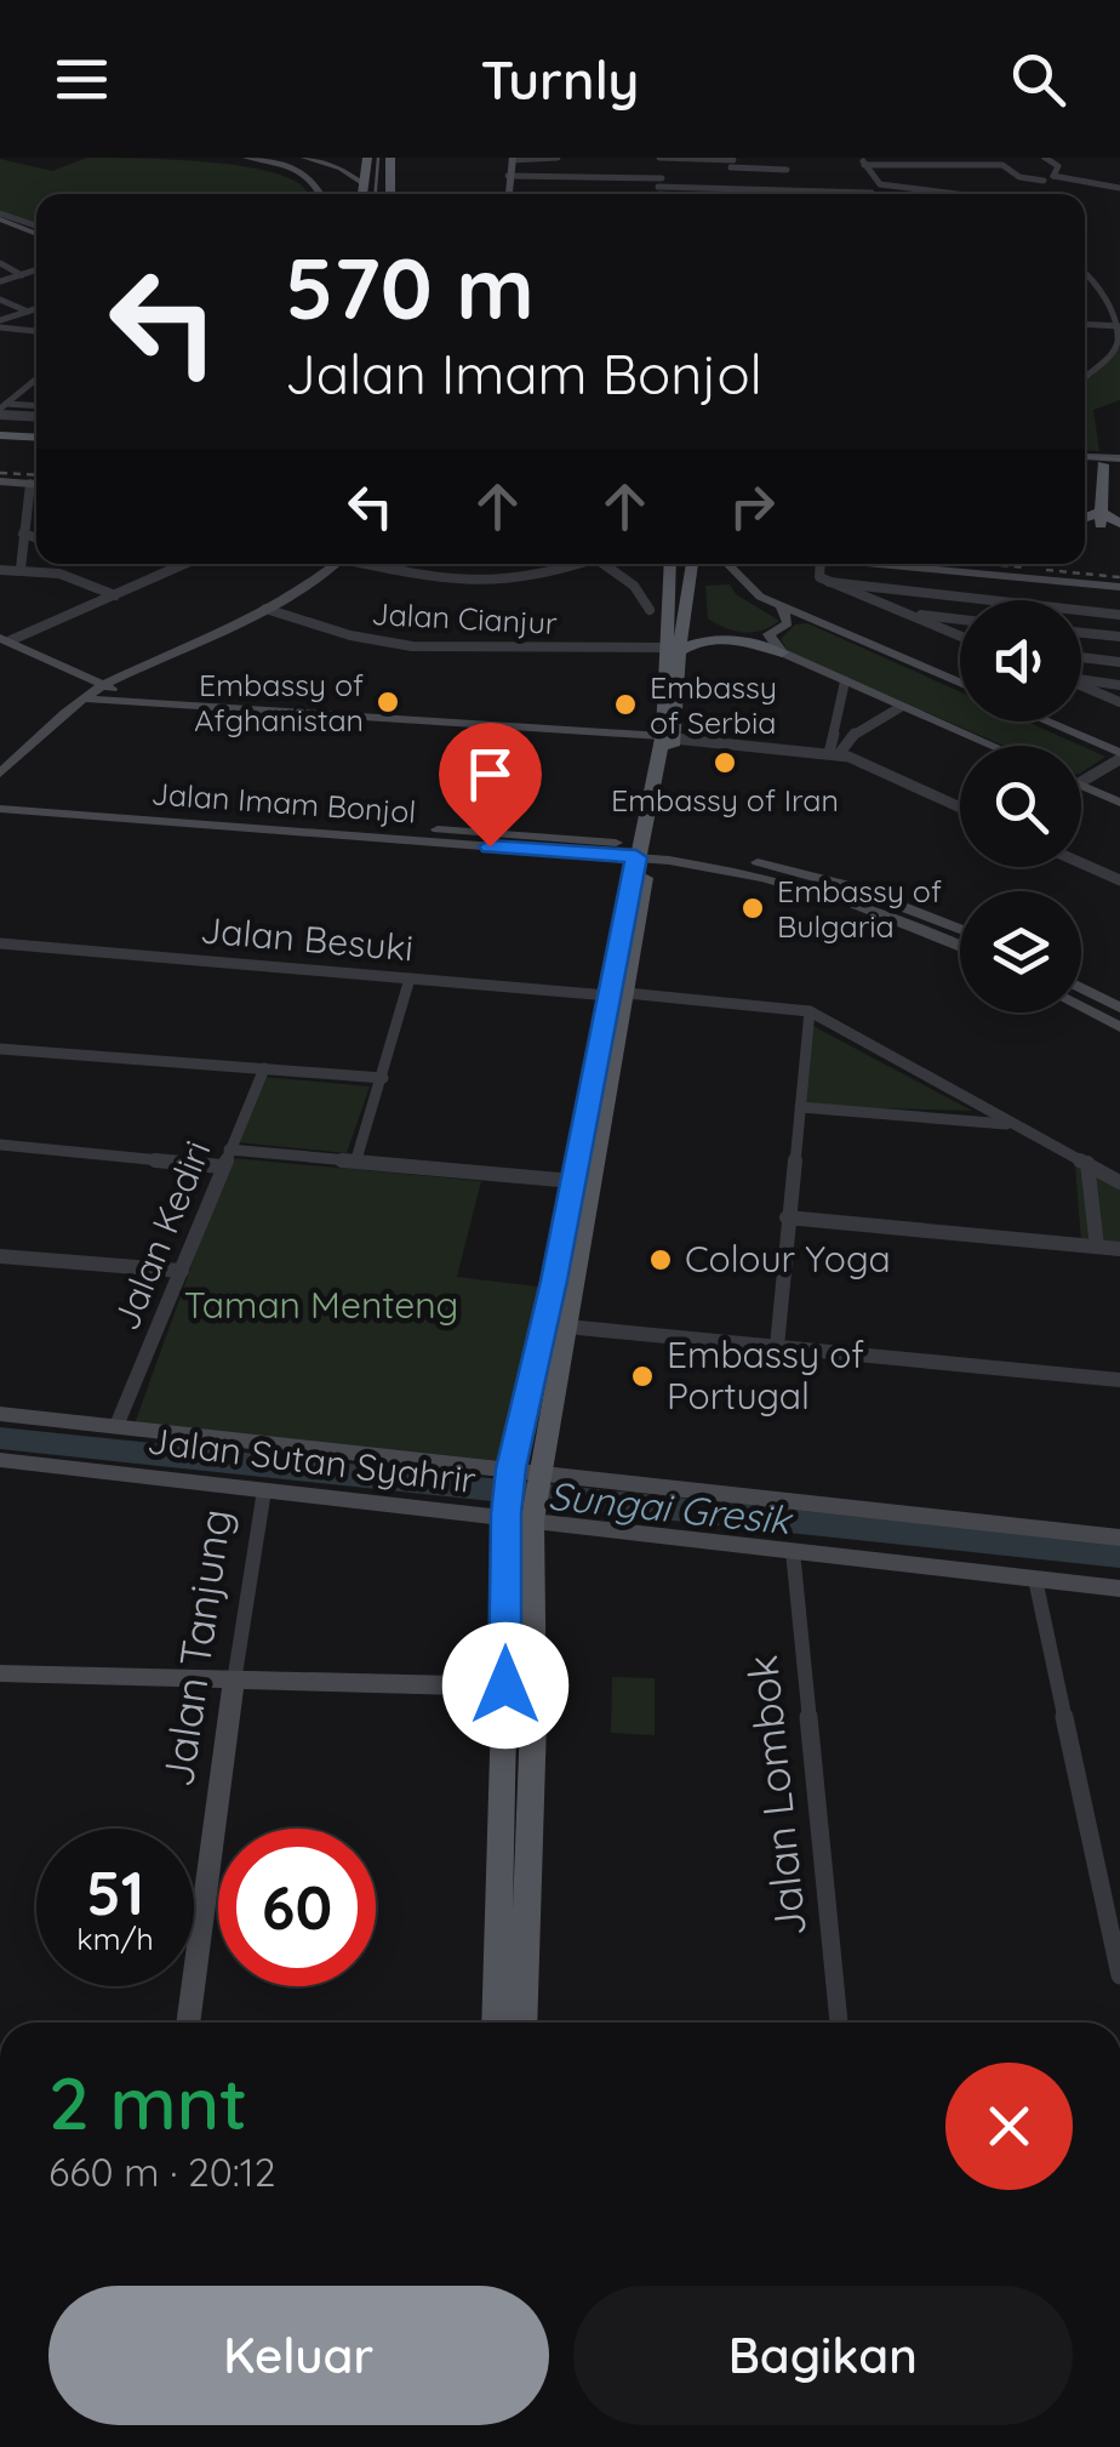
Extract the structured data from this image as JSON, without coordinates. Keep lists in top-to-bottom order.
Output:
{
  "streets": {
    "street": [
      "Jalan Cianjur",
      "Jalan Imam Bonjol",
      "Jalan Besuki",
      "Jalan Kediri",
      "Jalan Sutan Syahrir",
      "Jalan Tanjung",
      "Jalan Lombok"
    ]
  },
  "crossings": [
    ["Jalan Sutan Syahrir", "Jalan Tanjung"],
    ["Jalan Sutan Syahrir", "Jalan Lombok"]
  ],
  "water": ["Sungai Gresik"],
  "parks": ["Taman Menteng"],
  "places": [
    "Embassy of Afghanistan",
    "Embassy of Serbia",
    "Embassy of Iran",
    "Embassy of Bulgaria",
    "Colour Yoga",
    "Embassy of Portugal"
  ],
  "page": {
    "header": "Turnly",
    "turn": ["570 m", "Jalan Imam Bonjol"],
    "speed": "51 km/h",
    "limit": "60",
    "heading": ["2 mnt", "660 m · 20:12"],
    "buttons": ["Keluar", "Bagikan"]
  }
}
